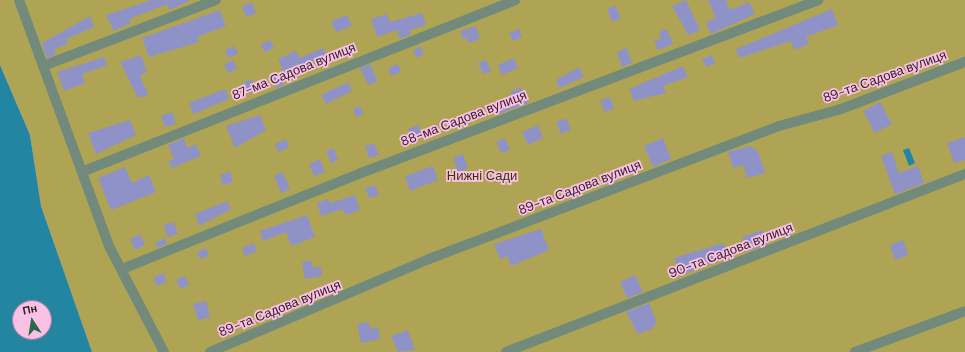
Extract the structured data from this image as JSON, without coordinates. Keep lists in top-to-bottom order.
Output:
{
  "streets": {
    "street": [
      "87-ма Садова вулиця",
      "89-та Садова вулиця",
      "88-ма Садова вулиця",
      "90-та Садова вулиця"
    ]
  },
  "parks": ["Нижні Сади"],
  "north": "top"
}
